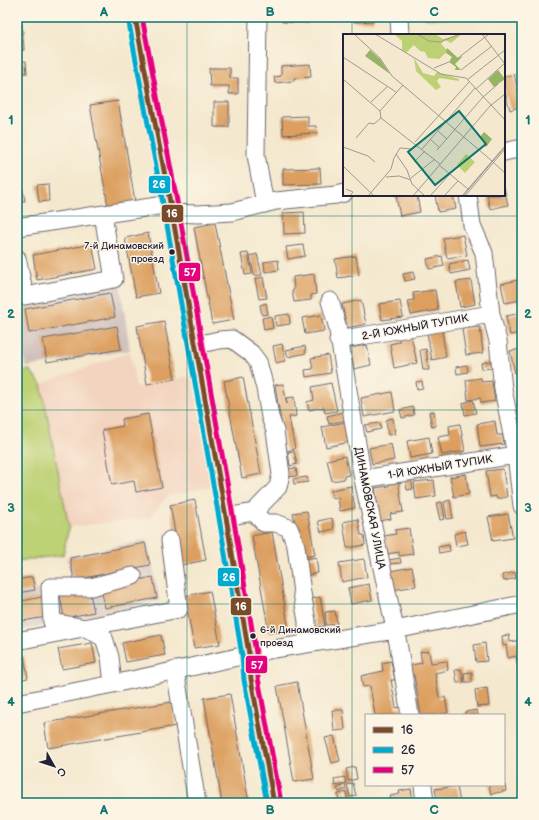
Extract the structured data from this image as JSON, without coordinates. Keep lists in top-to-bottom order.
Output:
{
  "streets": {
    "street": ["2-Й ЮЖНЫЙ ТУПИК", "1-Й ЮЖНЫЙ ТУПИК", "ДИНАМОВСКАЯ УЛИЦА"]
  },
  "crossings": [
    ["2-Й ЮЖНЫЙ ТУПИК", "ДИНАМОВСКАЯ УЛИЦА"],
    ["1-Й ЮЖНЫЙ ТУПИК", "ДИНАМОВСКАЯ УЛИЦА"]
  ],
  "places": ["7-й Динамовский проезд", "6-й Динамовский проезд"],
  "lines": ["transit line 16", "transit line 57", "transit line 26"],
  "legend": ["16", "26", "57"],
  "north": "bottom right",
  "grid": {
    "columns": ["A", "B", "C"],
    "rows": [
      "1",
      "2",
      "3",
      "4"
    ]
  }
}
